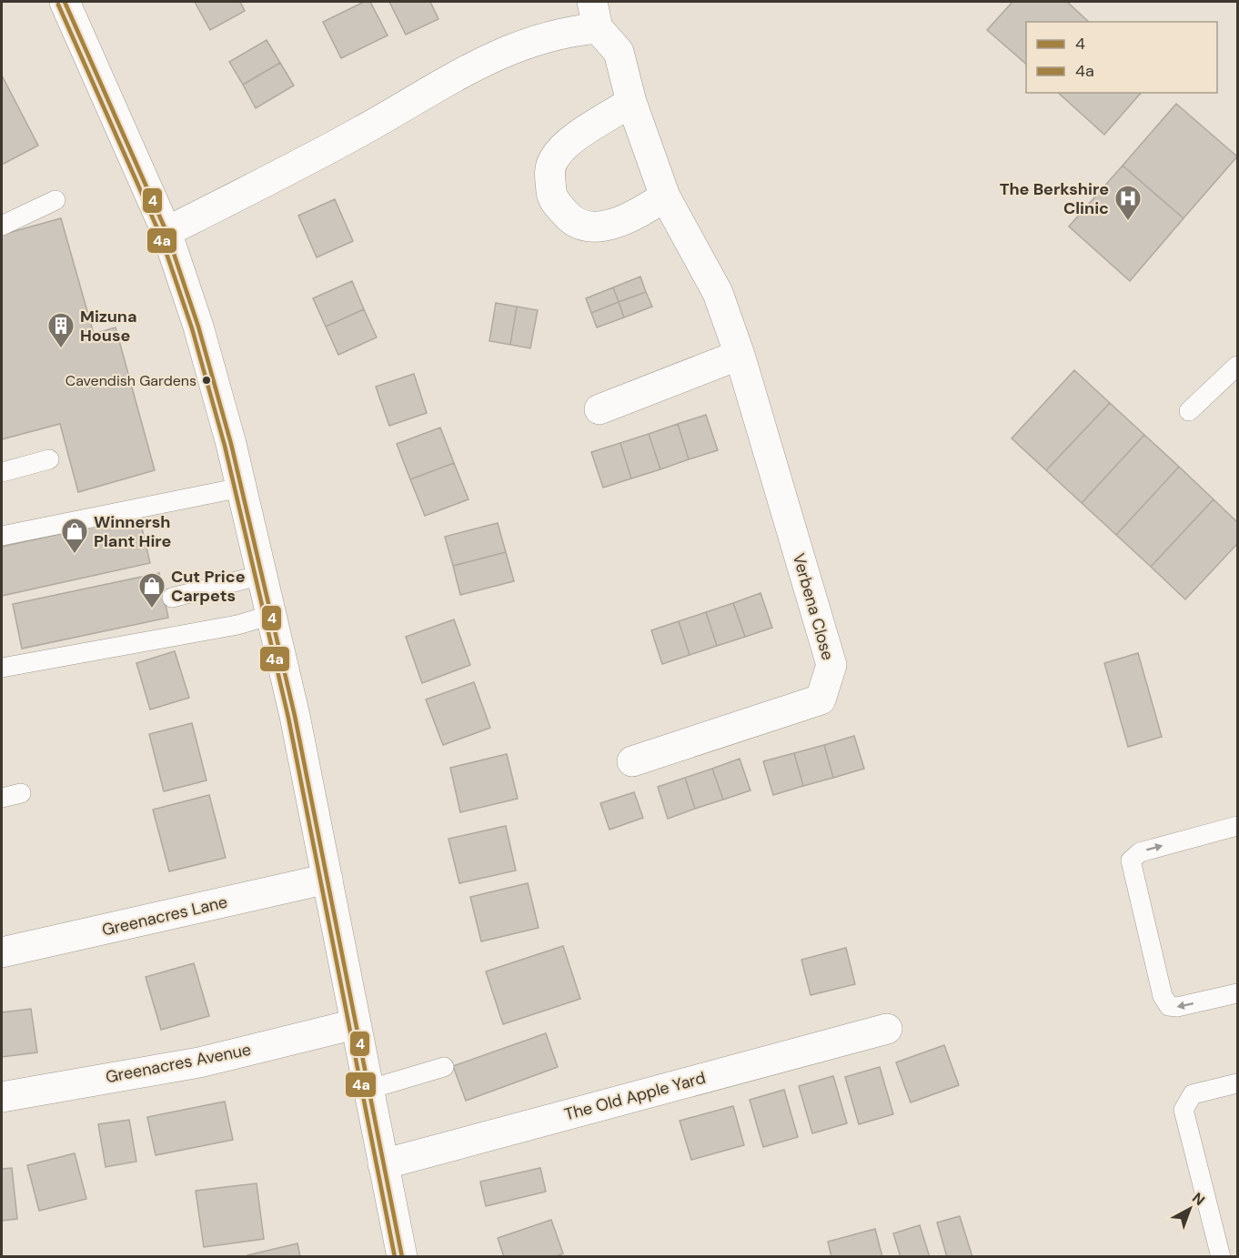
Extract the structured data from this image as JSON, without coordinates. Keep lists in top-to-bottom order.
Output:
{
  "streets": {
    "street": [
      "Verbena Close",
      "Greenacres Lane",
      "Greenacres Avenue",
      "The Old Apple Yard"
    ]
  },
  "places": {
    "hospital": ["The Berkshire Clinic"],
    "building": ["Mizuna House"],
    "other": ["Cavendish Gardens"],
    "shop": ["Winnersh Plant Hire", "Cut Price Carpets"]
  },
  "lines": ["transit line 4", "transit line 4a"],
  "legend": ["4", "4a"],
  "north": "top right"
}
